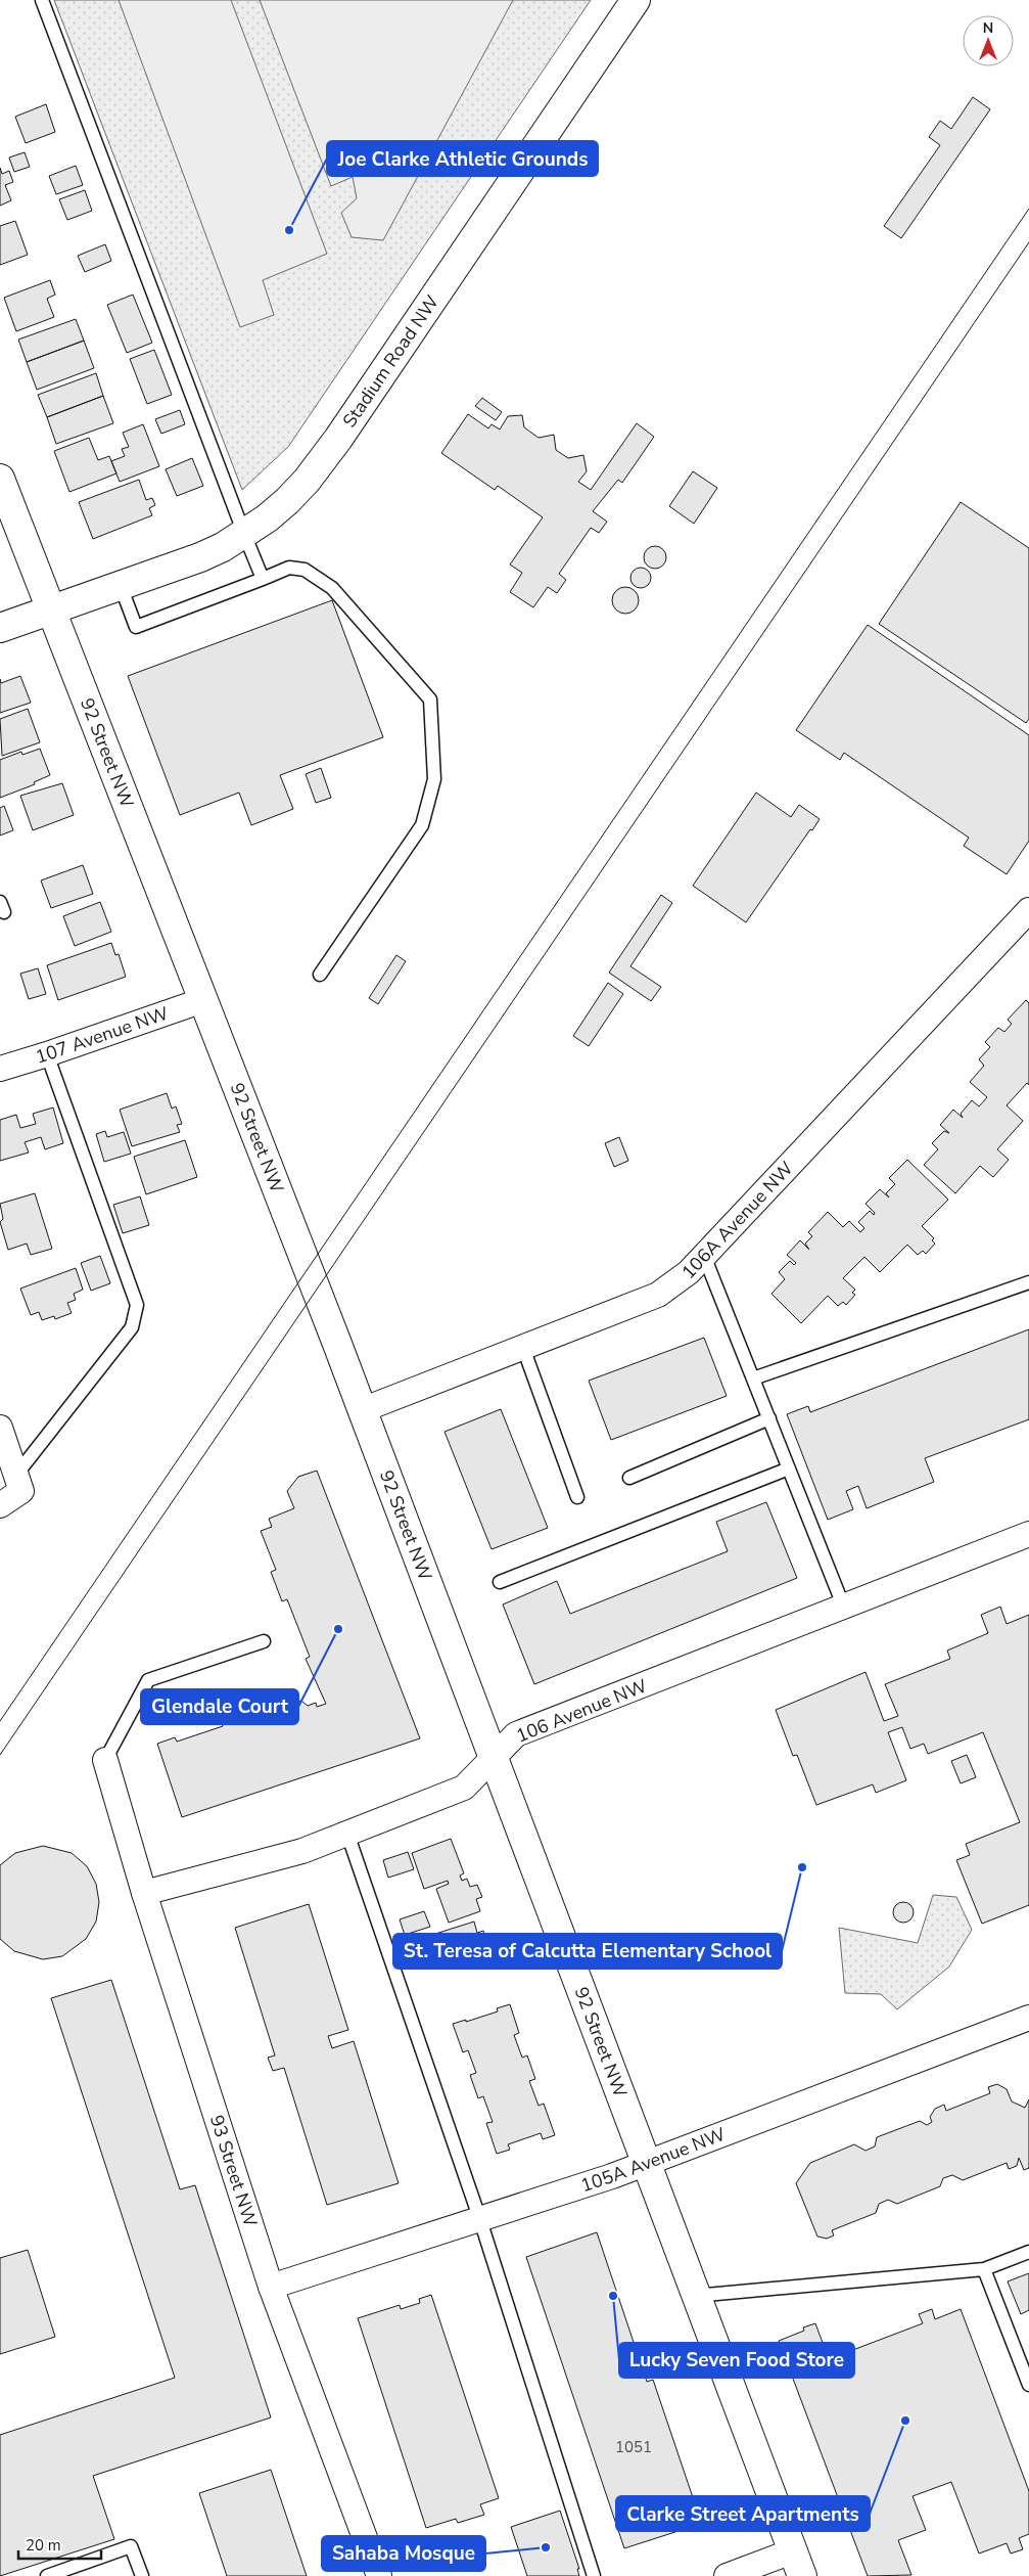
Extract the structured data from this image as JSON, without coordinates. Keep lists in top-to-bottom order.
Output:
{
  "streets": {
    "street": [
      "Stadium Road NW",
      "92 Street NW",
      "107 Avenue NW",
      "106A Avenue NW",
      "106 Avenue NW",
      "105A Avenue NW",
      "93 Street NW"
    ]
  },
  "crossings": [
    ["Stadium Road NW", "92 Street NW"],
    ["92 Street NW", "107 Avenue NW"],
    ["92 Street NW", "106A Avenue NW"],
    ["92 Street NW", "106 Avenue NW"],
    ["92 Street NW", "105A Avenue NW"],
    ["106 Avenue NW", "93 Street NW"],
    ["105A Avenue NW", "93 Street NW"]
  ],
  "places": [
    "Joe Clarke Athletic Grounds",
    "Glendale Court",
    "St. Teresa of Calcutta Elementary School",
    "Lucky Seven Food Store",
    "Clarke Street Apartments",
    "Sahaba Mosque"
  ],
  "house_numbers": ["1051"],
  "scale_bar": "20 m",
  "north": "top"
}
